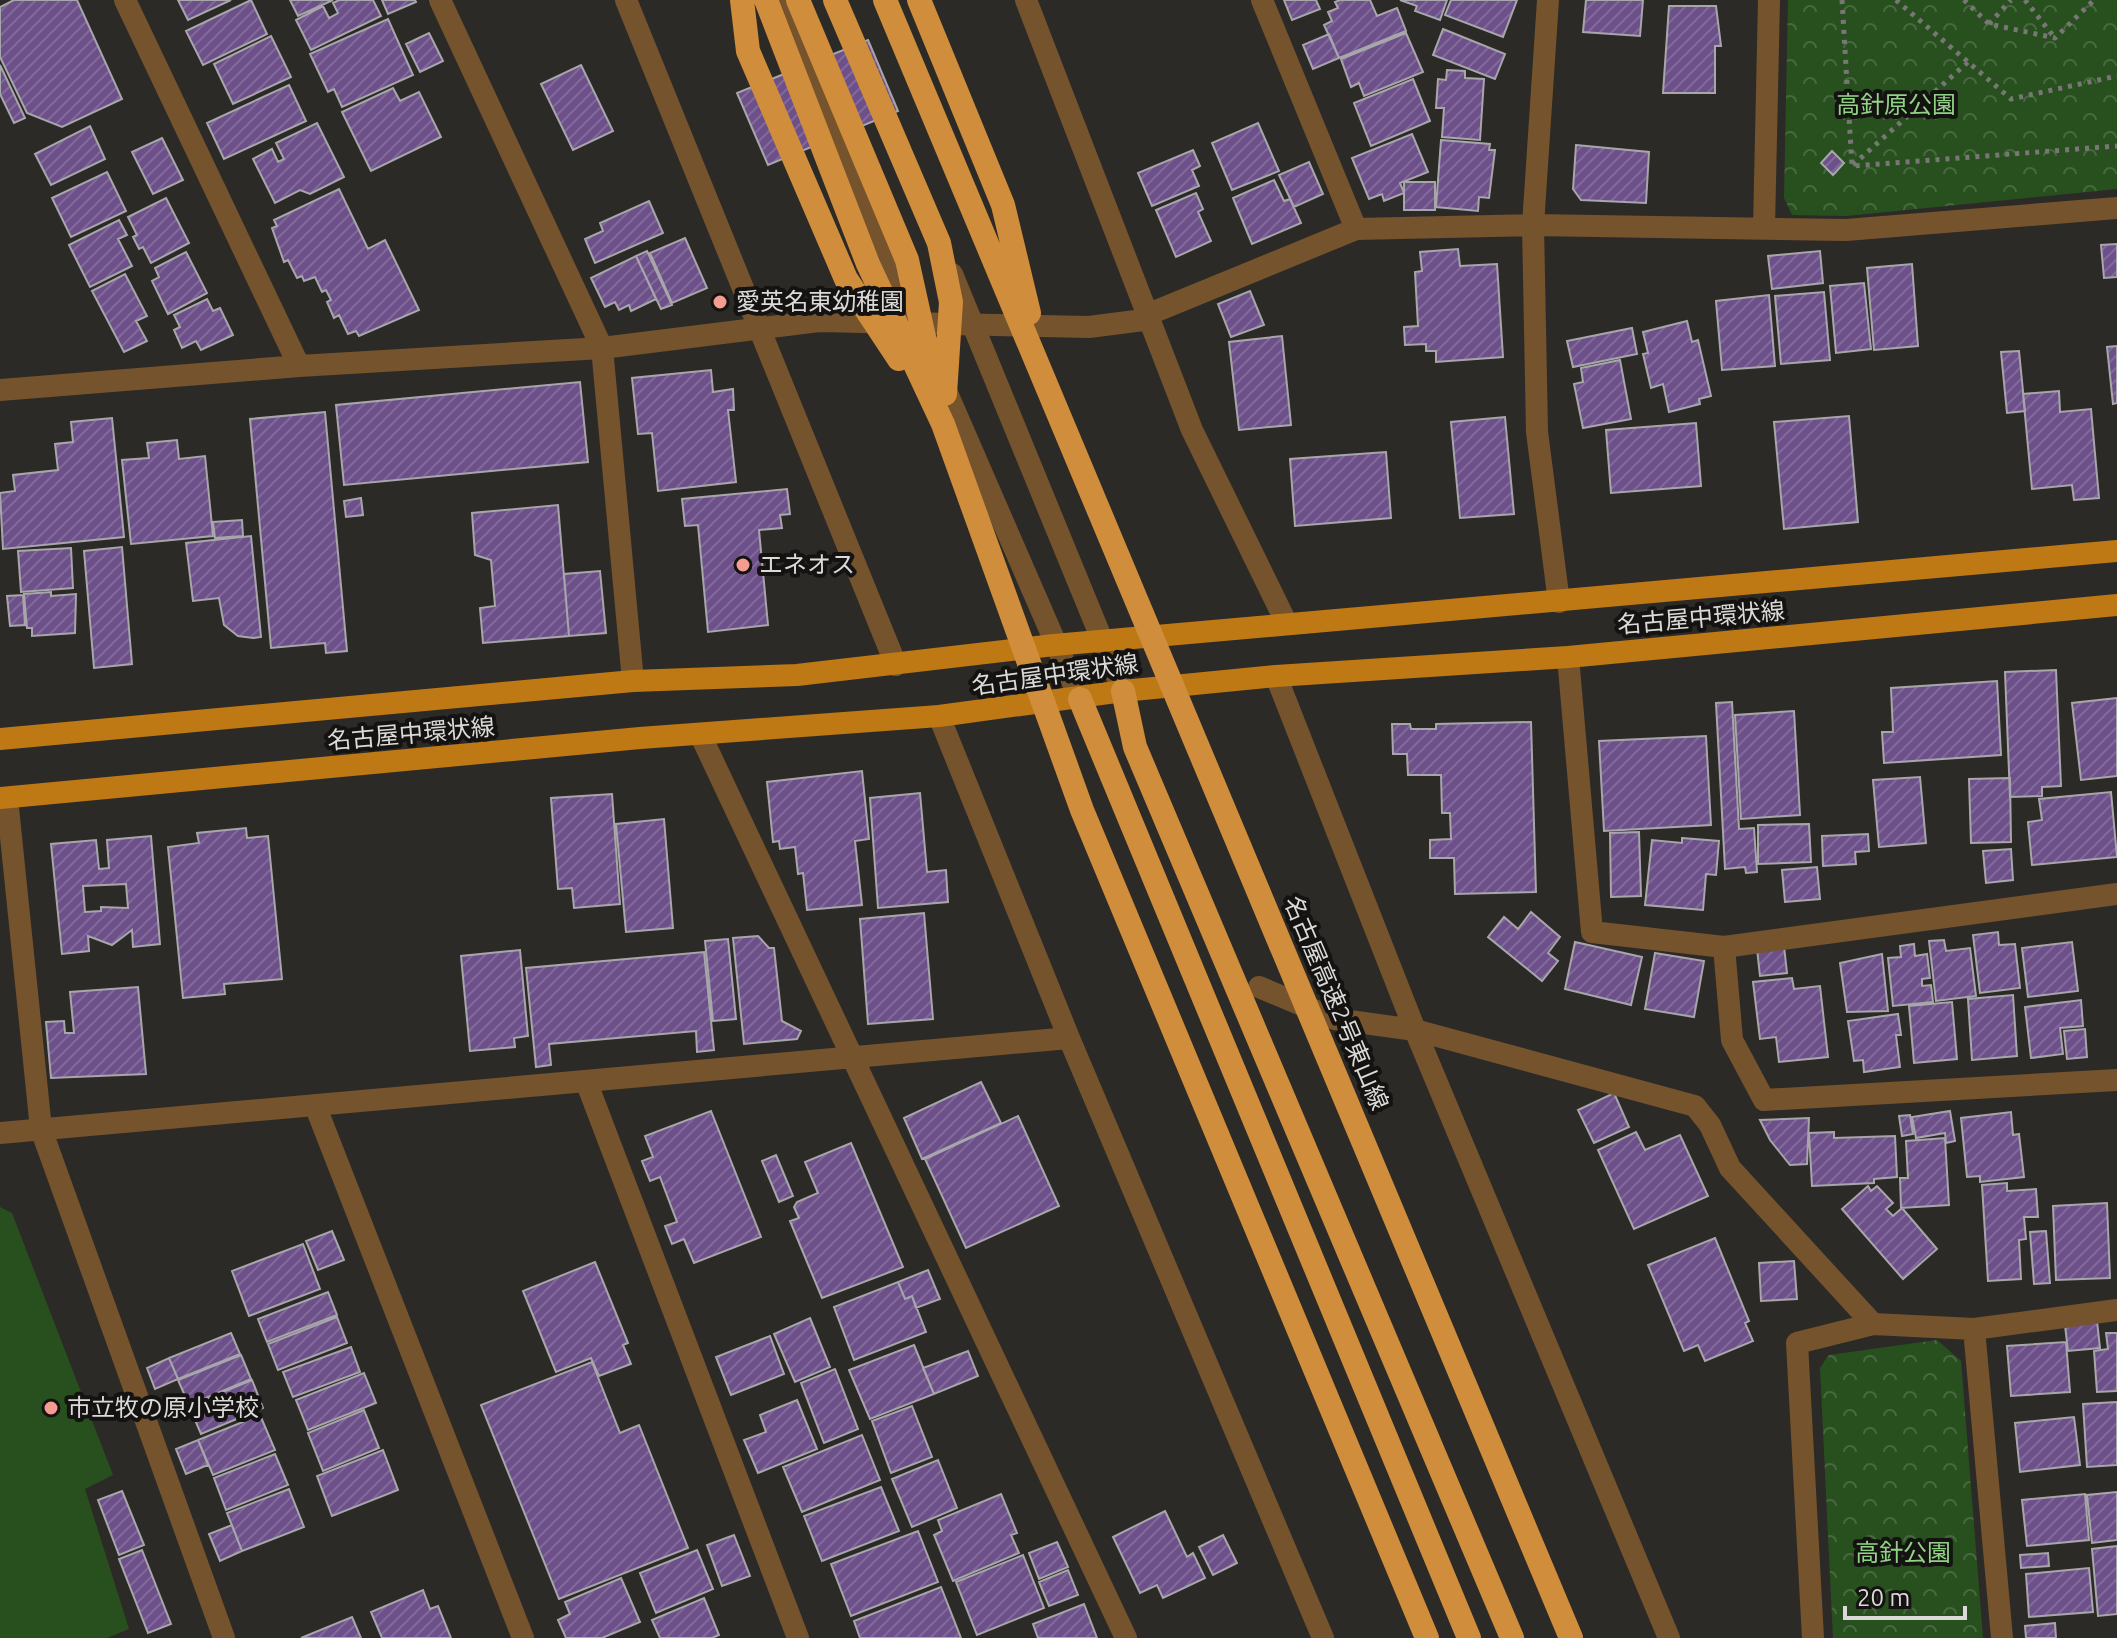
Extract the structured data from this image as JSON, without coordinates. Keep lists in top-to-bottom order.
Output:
{
  "streets": {
    "highway": ["名古屋高速2号東山線"],
    "main road": ["名古屋中環状線"]
  },
  "parks": ["高針原公園", "高針公園"],
  "places": ["愛英名東幼稚園", "エネオス", "市立牧の原小学校"],
  "scale_bar": "20 m"
}
